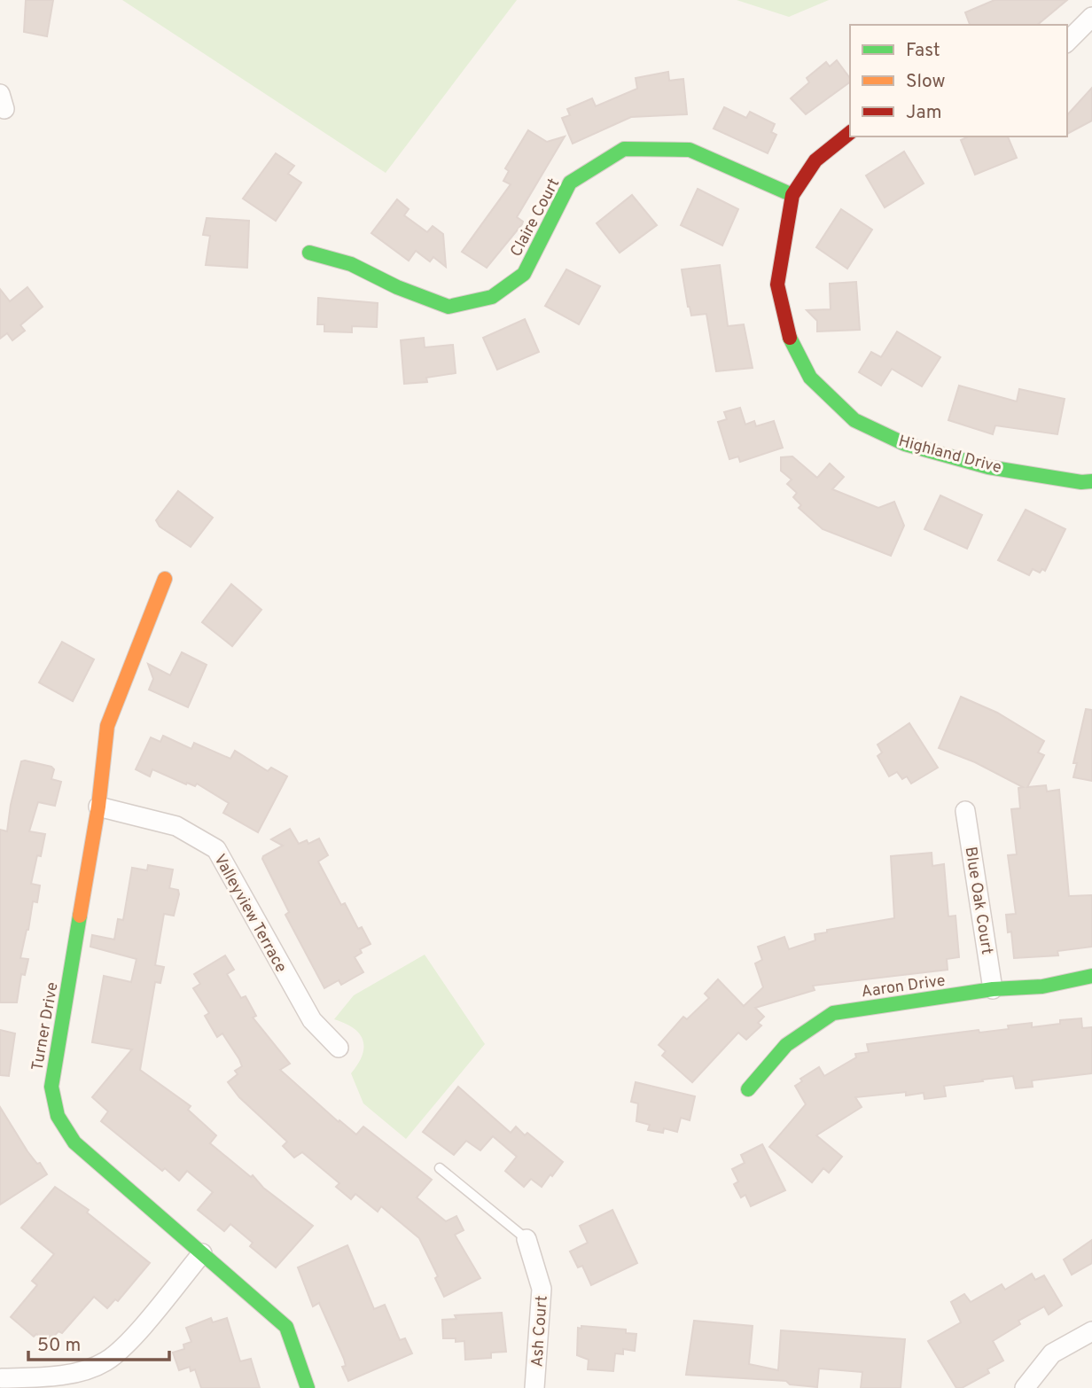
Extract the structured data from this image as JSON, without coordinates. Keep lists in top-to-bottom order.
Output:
{
  "streets": {
    "street": [
      "Claire Court",
      "Highland Drive",
      "Blue Oak Court",
      "Valleyview Terrace",
      "Aaron Drive",
      "Turner Drive",
      "Ash Court"
    ]
  },
  "crossings": [
    ["Claire Court", "Highland Drive"],
    ["Blue Oak Court", "Aaron Drive"],
    ["Valleyview Terrace", "Turner Drive"]
  ],
  "legend": ["Fast", "Slow", "Jam"],
  "scale_bar": "50 m"
}
